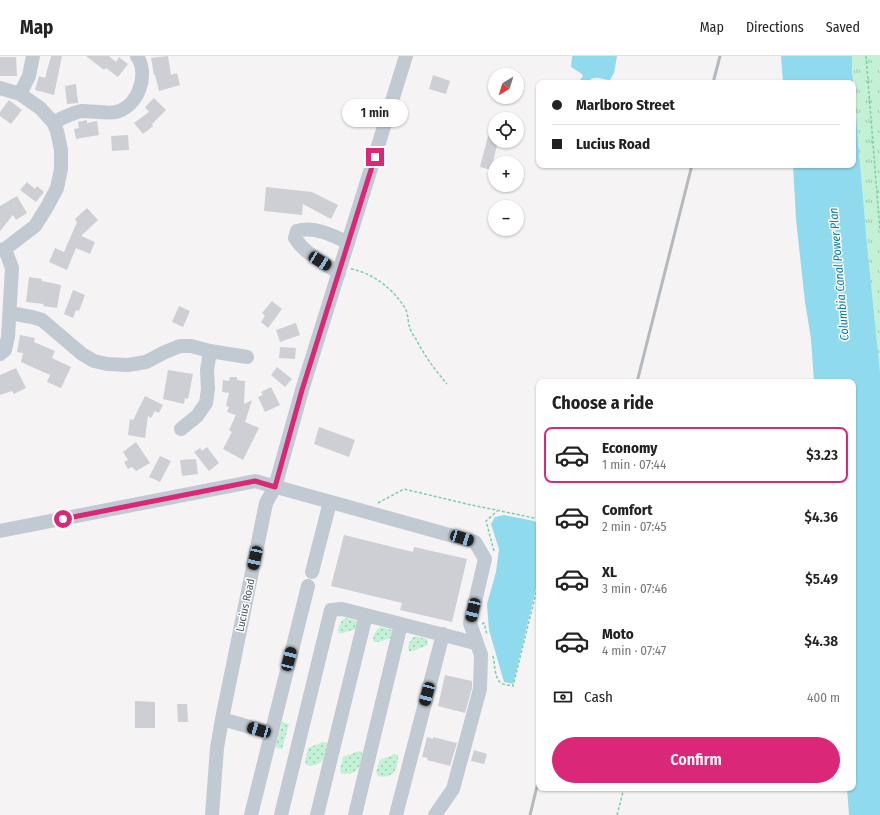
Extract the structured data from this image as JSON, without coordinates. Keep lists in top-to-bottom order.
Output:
{
  "streets": {
    "street": ["Lucius Road"]
  },
  "water": ["Columbia Canal Power Plan"],
  "north": "bottom left",
  "page": {
    "header": "Map",
    "nav": ["Map", "Directions", "Saved"],
    "map_buttons": ["+", "−"],
    "banner": ["Marlboro Street", "Lucius Road"],
    "bubble": "1 min",
    "heading": "Choose a ride",
    "list": [
      {
        "name": "Economy",
        "note": "1 min · 07:44",
        "value": "$3.23"
      },
      {
        "name": "Comfort",
        "note": "2 min · 07:45",
        "value": "$4.36"
      },
      {
        "name": "XL",
        "note": "3 min · 07:46",
        "value": "$5.49"
      },
      {
        "name": "Moto",
        "note": "4 min · 07:47",
        "value": "$4.38"
      }
    ],
    "pay": ["Cash", "400 m"],
    "buttons": "Confirm"
  }
}
